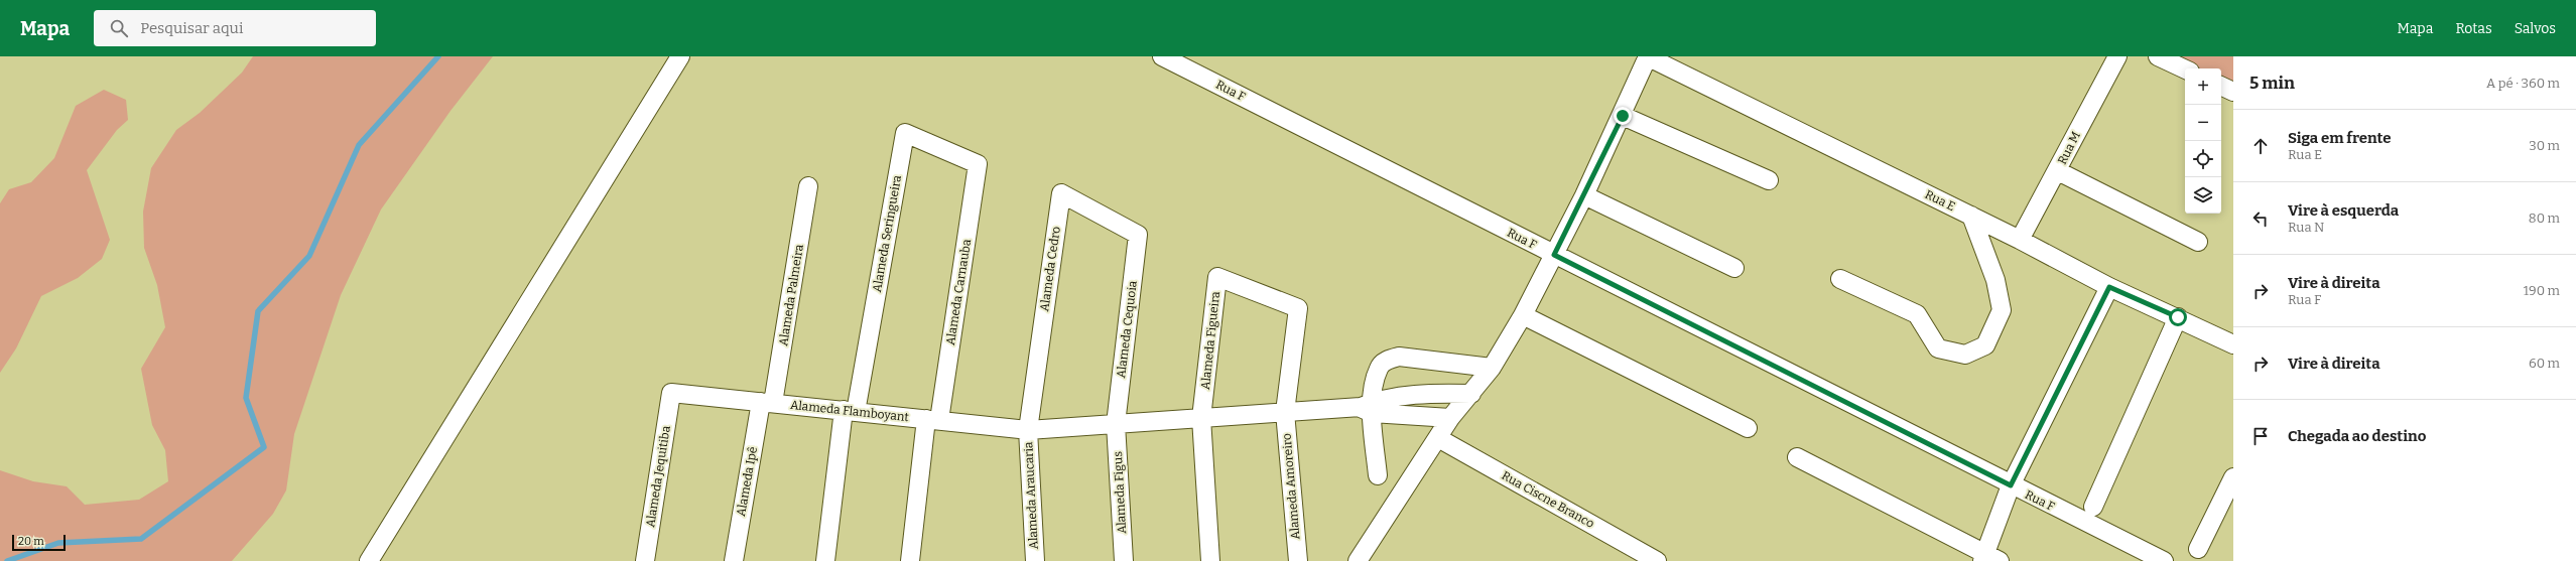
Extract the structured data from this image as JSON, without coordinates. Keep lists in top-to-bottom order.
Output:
{
  "streets": {
    "street": [
      "Rua F",
      "Rua M",
      "Rua E",
      "Alameda Seringueira",
      "Alameda Cedro",
      "Alameda Carnauba",
      "Alameda Palmeira",
      "Alameda Cequoia",
      "Alameda Figueira",
      "Alameda Flamboyant",
      "Alameda Jequitiba",
      "Alameda Ipê",
      "Alameda Amoreiro",
      "Alameda Figus",
      "Alameda Araucaria",
      "Rua Ciscne Branco"
    ]
  },
  "crossings": [
    ["Rua M", "Rua E"],
    ["Alameda Seringueira", "Alameda Carnauba"],
    ["Alameda Seringueira", "Alameda Flamboyant"],
    ["Alameda Cedro", "Alameda Cequoia"],
    ["Alameda Cedro", "Alameda Flamboyant"],
    ["Alameda Cedro", "Alameda Araucaria"],
    ["Alameda Carnauba", "Alameda Flamboyant"],
    ["Alameda Palmeira", "Alameda Flamboyant"],
    ["Alameda Palmeira", "Alameda Ipê"],
    ["Alameda Cequoia", "Alameda Flamboyant"],
    ["Alameda Cequoia", "Alameda Figus"],
    ["Alameda Figueira", "Alameda Flamboyant"],
    ["Alameda Figueira", "Alameda Amoreiro"],
    ["Alameda Flamboyant", "Alameda Jequitiba"],
    ["Alameda Flamboyant", "Alameda Ipê"],
    ["Alameda Flamboyant", "Alameda Amoreiro"],
    ["Alameda Flamboyant", "Alameda Figus"],
    ["Alameda Flamboyant", "Alameda Araucaria"]
  ],
  "scale_bar": "20 m",
  "page": {
    "header": "Mapa",
    "search": "Pesquisar aqui",
    "nav": ["Mapa", "Rotas", "Salvos"],
    "heading": ["5 min", "A pé · 360 m"],
    "map_buttons": ["+", "−"],
    "list": [
      ["Siga em frente", "Rua E", "30 m"],
      ["Vire à esquerda", "Rua N", "80 m"],
      ["Vire à direita", "Rua F", "190 m"],
      ["Vire à direita", "60 m"],
      "Chegada ao destino"
    ],
    "scale": "20 m"
  }
}
